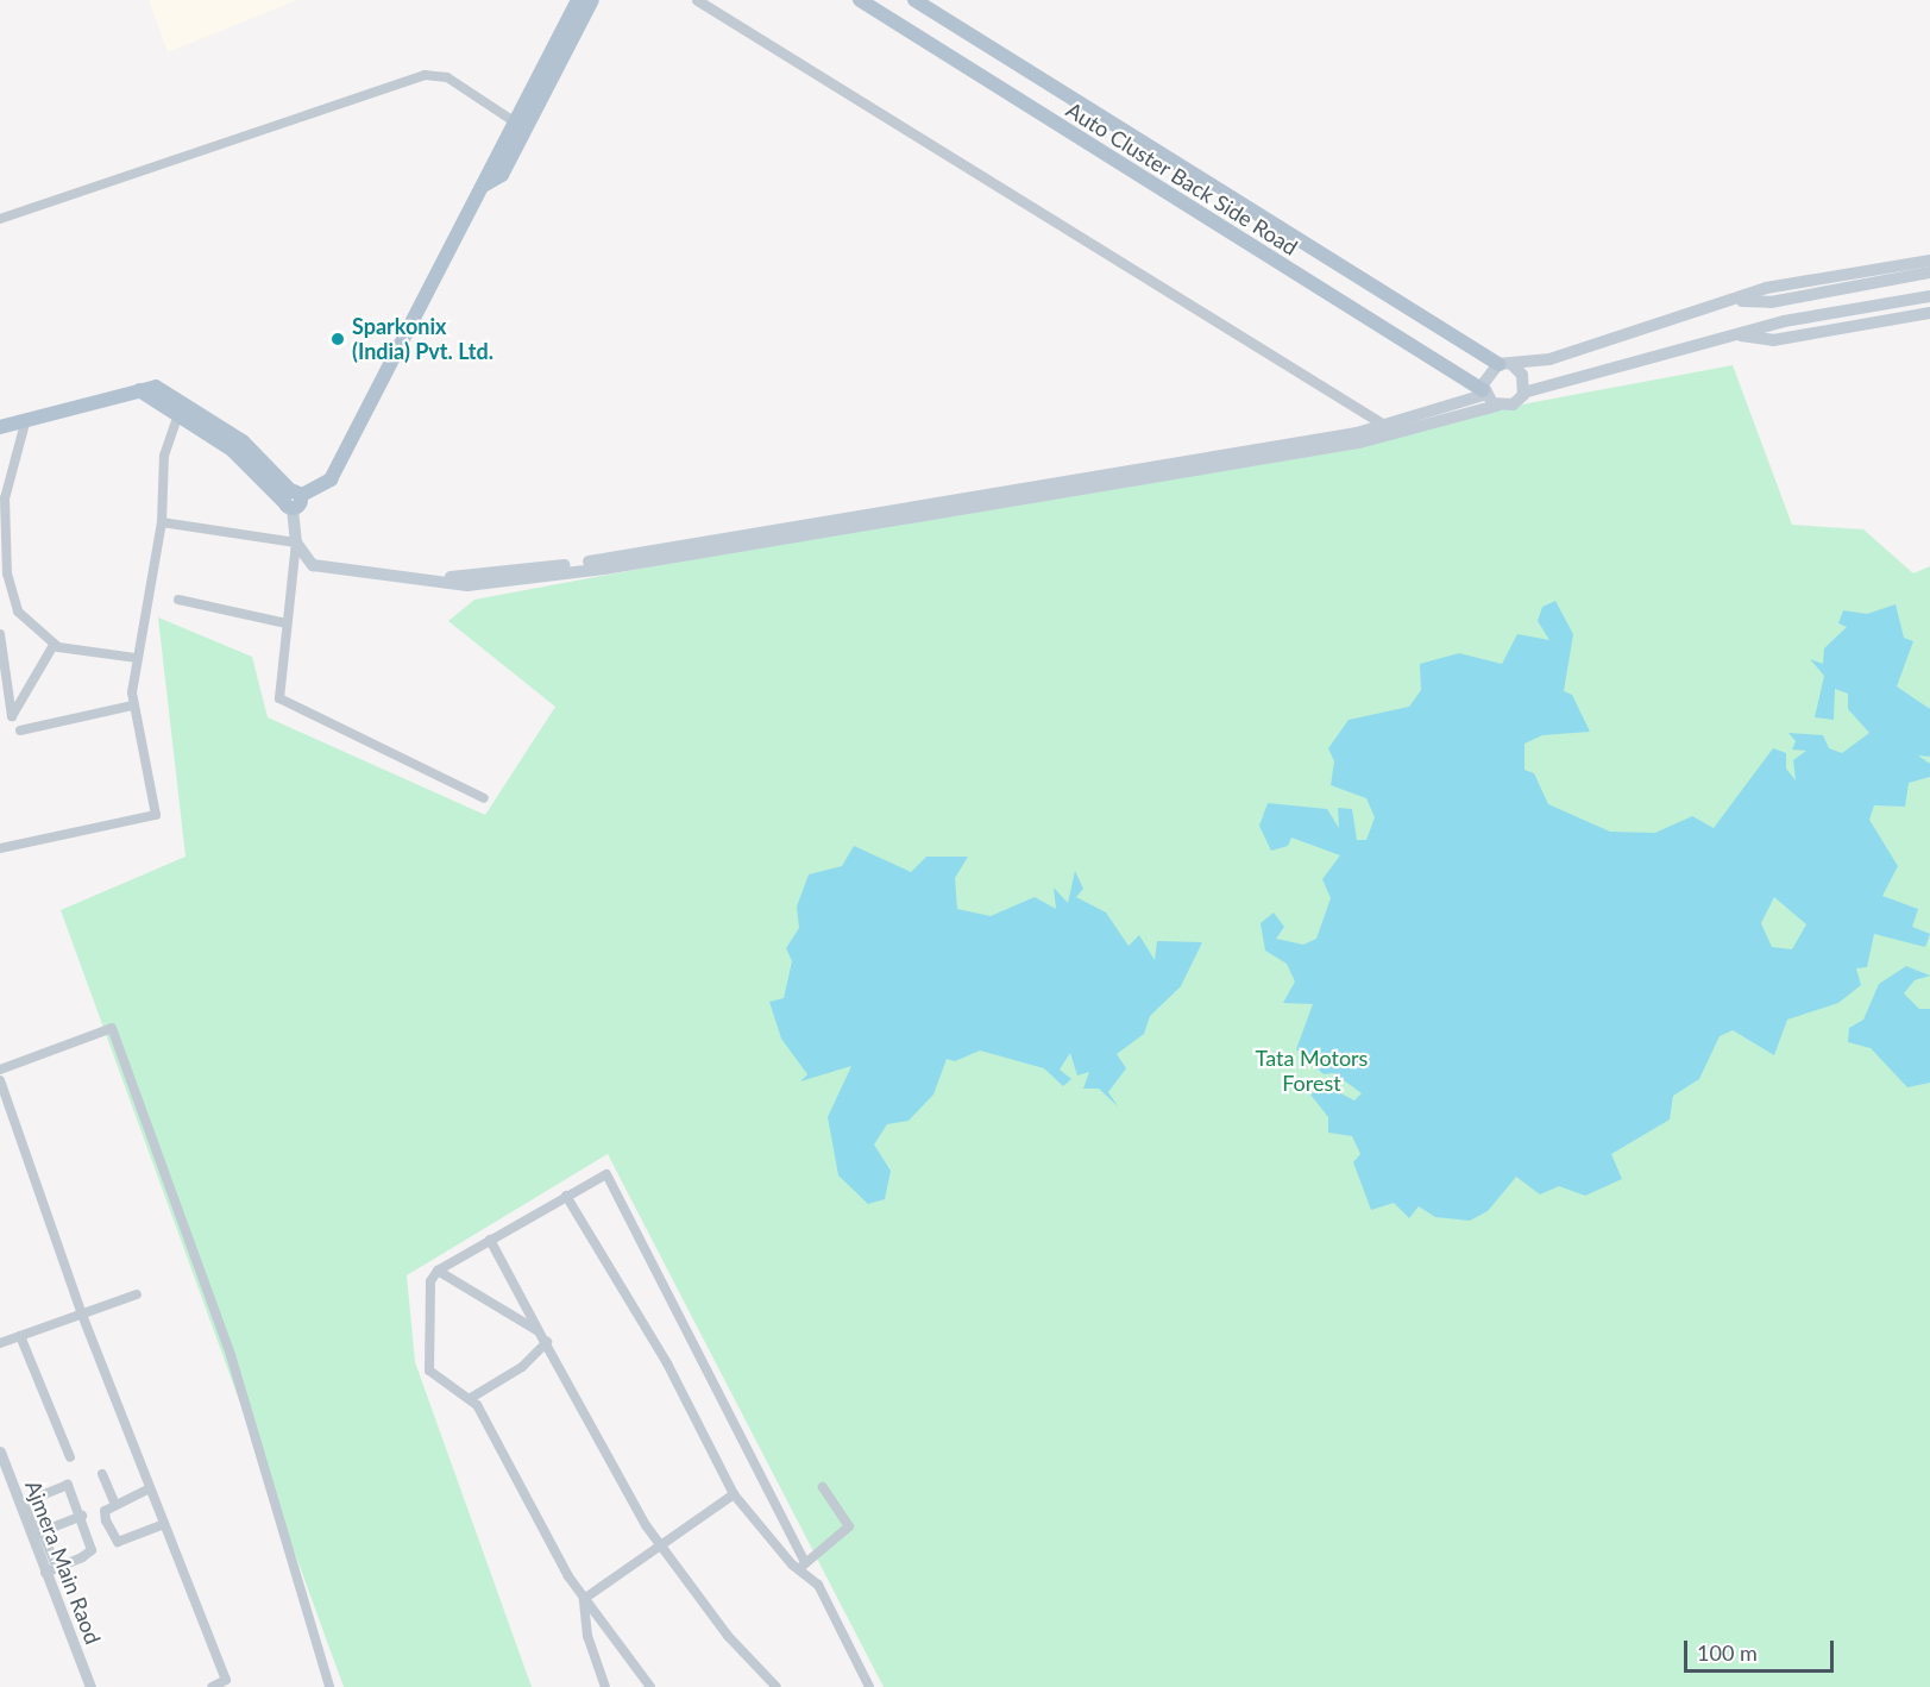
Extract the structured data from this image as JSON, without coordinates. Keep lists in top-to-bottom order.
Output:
{
  "streets": {
    "main road": ["Auto Cluster Back Side Road"],
    "street": ["Ajmera Main Raod"]
  },
  "parks": ["Tata Motors Forest"],
  "places": ["Sparkonix (India) Pvt. Ltd."],
  "scale_bar": "100 m"
}
